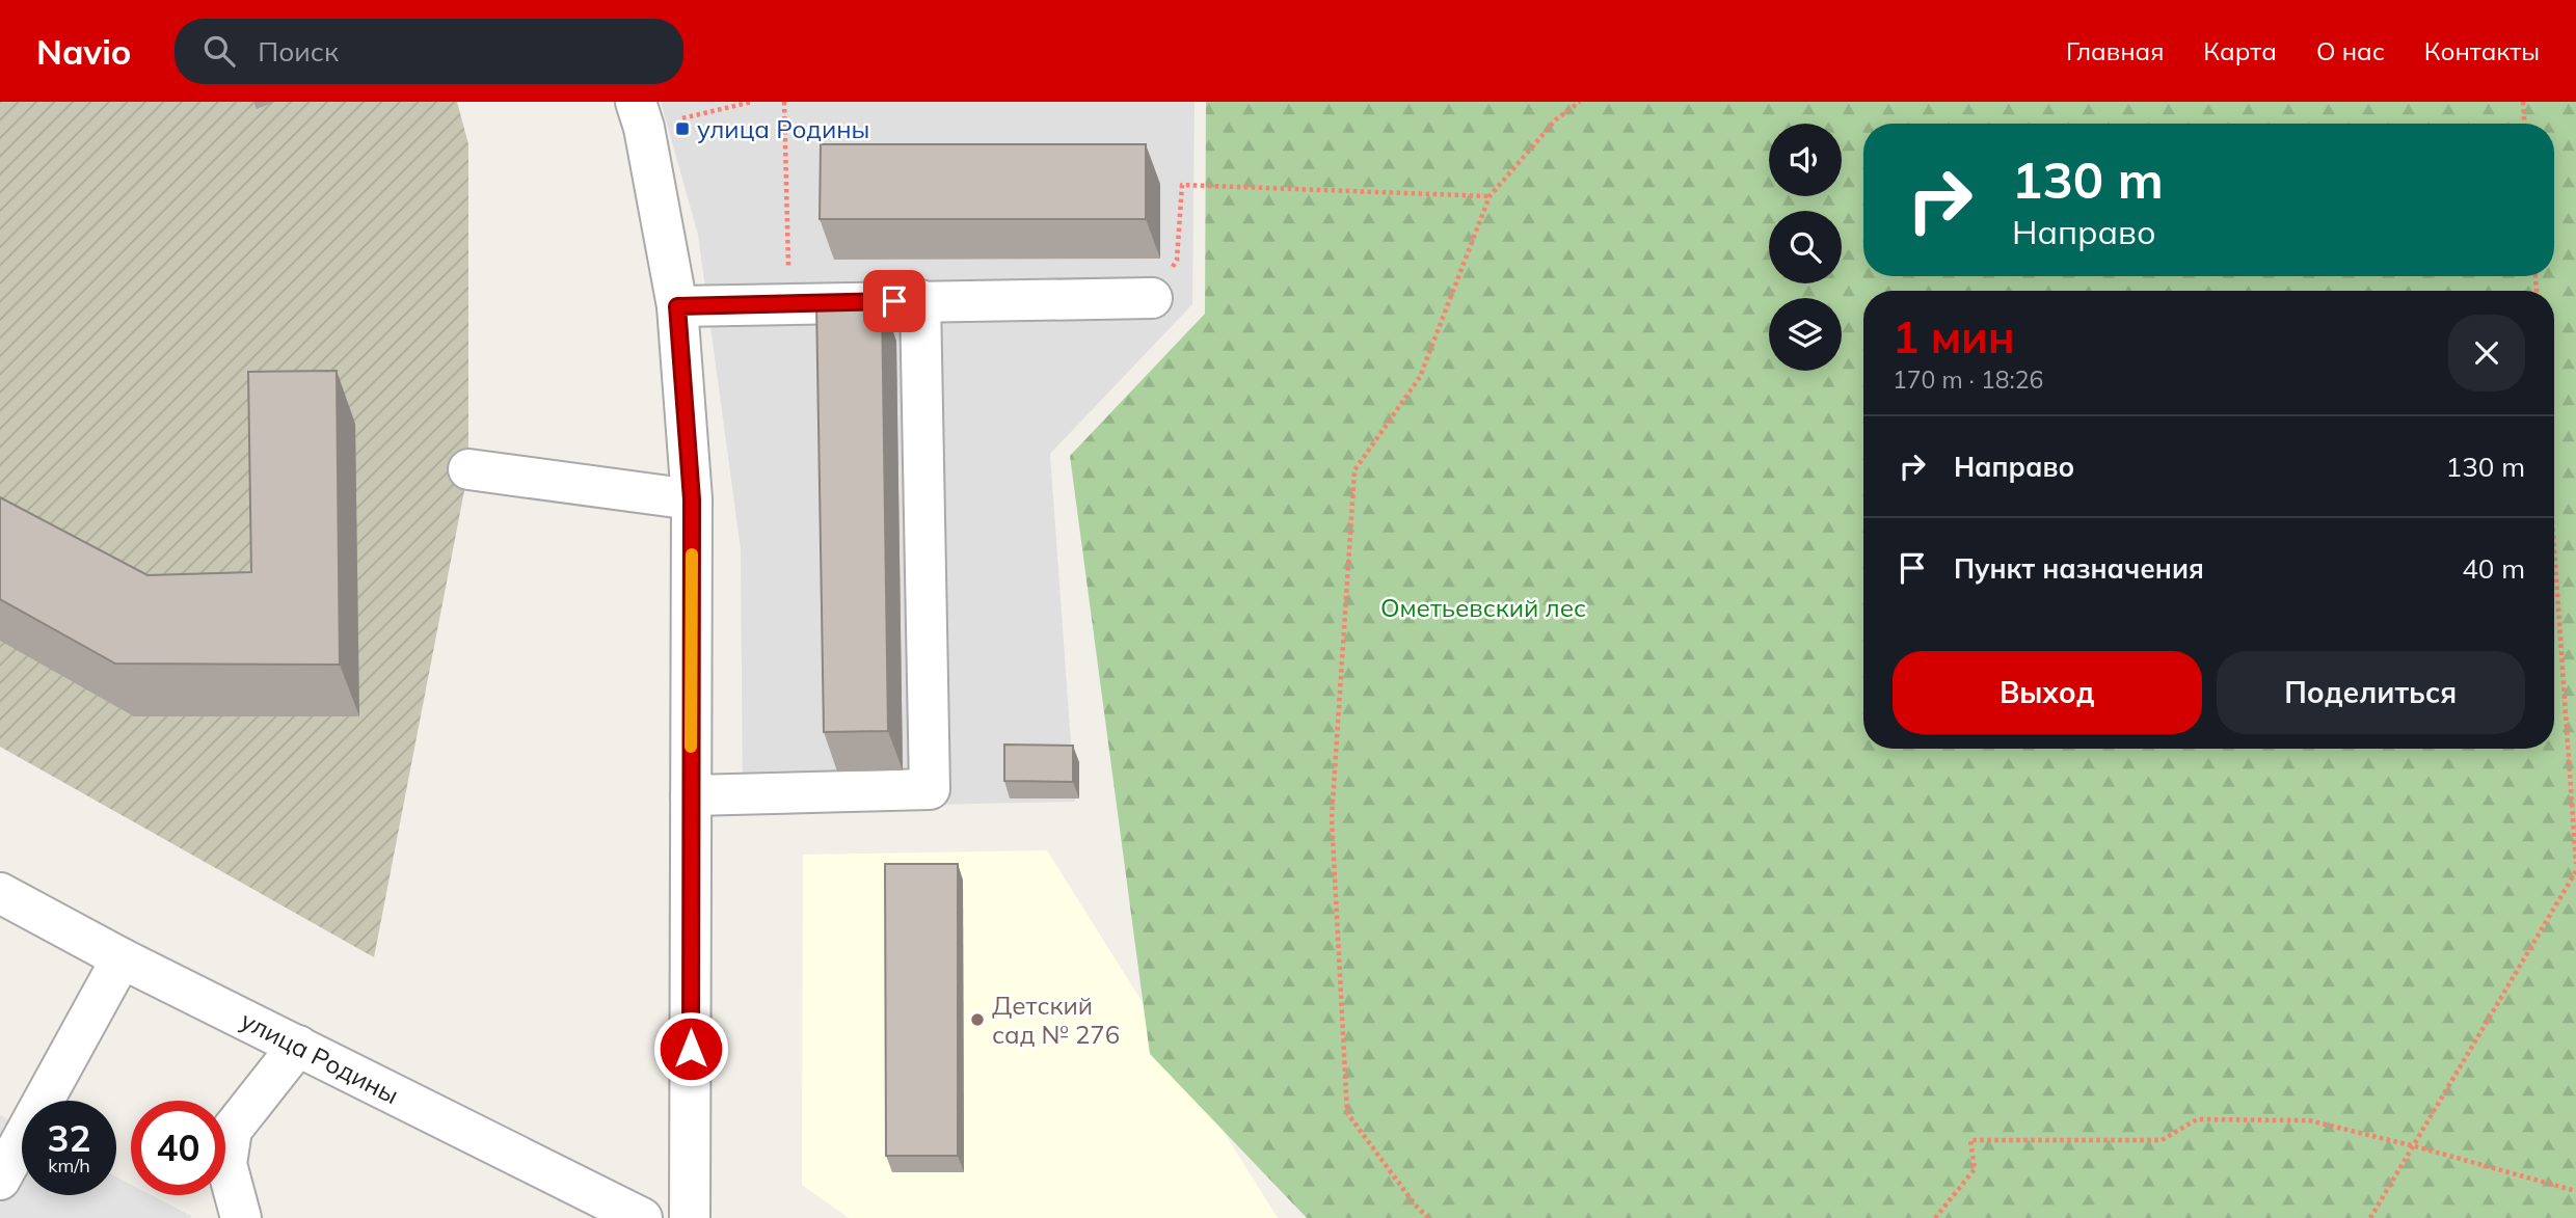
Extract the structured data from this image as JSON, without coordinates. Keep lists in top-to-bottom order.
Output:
{
  "streets": {
    "street": ["улица Родины"]
  },
  "parks": ["Ометьевский лес"],
  "places": {
    "transit": ["улица Родины"],
    "other": ["Детский сад № 276"]
  },
  "page": {
    "header": "Navio",
    "search": "Поиск",
    "nav": [
      "Главная",
      "Карта",
      "О нас",
      "Контакты"
    ],
    "turn": ["130 m", "Направо"],
    "heading": ["1 мин", "170 m · 18:26"],
    "list": [
      {
        "name": "Направо",
        "value": "130 m"
      },
      {
        "name": "Пункт назначения",
        "value": "40 m"
      }
    ],
    "buttons": ["Выход", "Поделиться"],
    "speed": "32 km/h",
    "limit": "40"
  }
}
